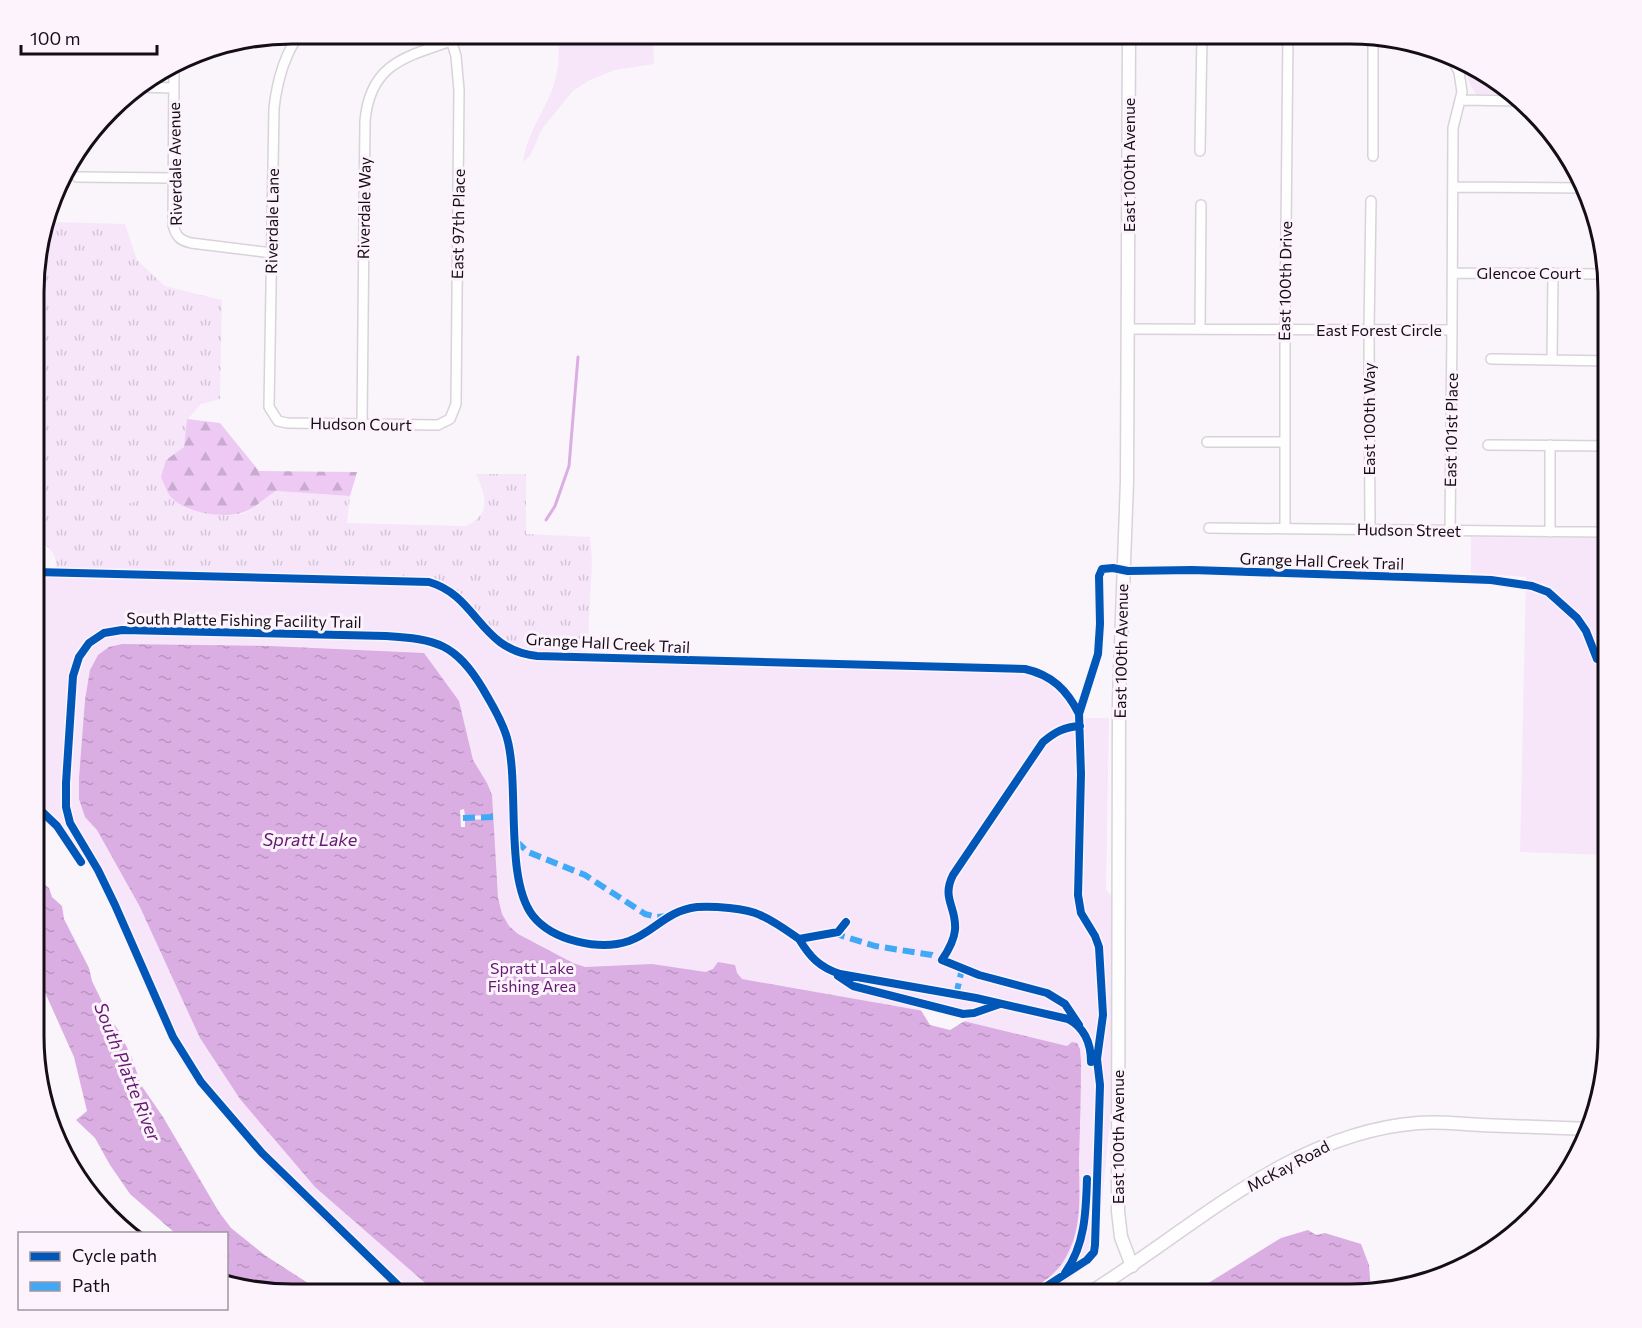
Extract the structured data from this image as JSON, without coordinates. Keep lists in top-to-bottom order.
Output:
{
  "streets": {
    "street": [
      "Riverdale Avenue",
      "East 100th Avenue",
      "Riverdale Way",
      "Riverdale Lane",
      "East 97th Place",
      "Glencoe Court",
      "East 100th Drive",
      "East Forest Circle",
      "East 100th Way",
      "Hudson Court",
      "East 101st Place",
      "Hudson Street",
      "McKay Road"
    ],
    "cycle path": ["Grange Hall Creek Trail", "South Platte Fishing Facility Trail"]
  },
  "crossings": [
    ["Riverdale Avenue", "Riverdale Lane"],
    ["East 100th Avenue", "East Forest Circle"],
    ["East 100th Avenue", "McKay Road"],
    ["Riverdale Way", "Hudson Court"],
    ["Riverdale Lane", "Hudson Court"],
    ["East 97th Place", "Hudson Court"],
    ["Glencoe Court", "East Forest Circle"],
    ["East 100th Drive", "East Forest Circle"],
    ["East 100th Drive", "Hudson Street"],
    ["East Forest Circle", "East 100th Way"],
    ["East Forest Circle", "East 101st Place"],
    ["East 100th Way", "Hudson Street"],
    ["East 101st Place", "Hudson Street"]
  ],
  "water": ["Spratt Lake", "South Platte River"],
  "parks": ["Spratt Lake Fishing Area"],
  "legend": ["Cycle path", "Path"],
  "scale_bar": "100 m"
}
